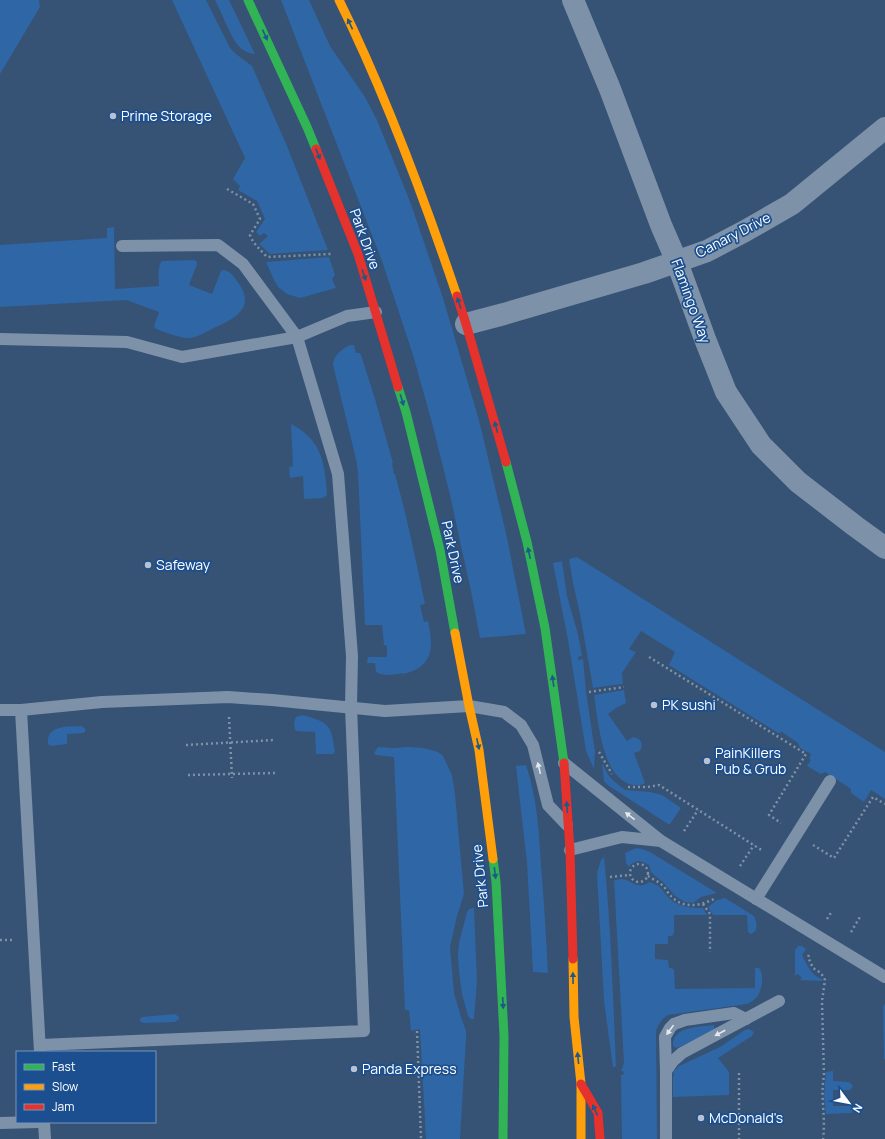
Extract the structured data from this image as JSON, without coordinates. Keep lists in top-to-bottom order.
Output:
{
  "streets": {
    "main road": ["Park Drive"],
    "street": ["Canary Drive", "Flamingo Way"]
  },
  "crossings": [
    ["Canary Drive", "Flamingo Way"]
  ],
  "places": [
    "Prime Storage",
    "Safeway",
    "PK sushi",
    "PainKillers Pub & Grub",
    "Panda Express",
    "McDonald's"
  ],
  "legend": ["Fast", "Slow", "Jam"],
  "north": "bottom right"
}
